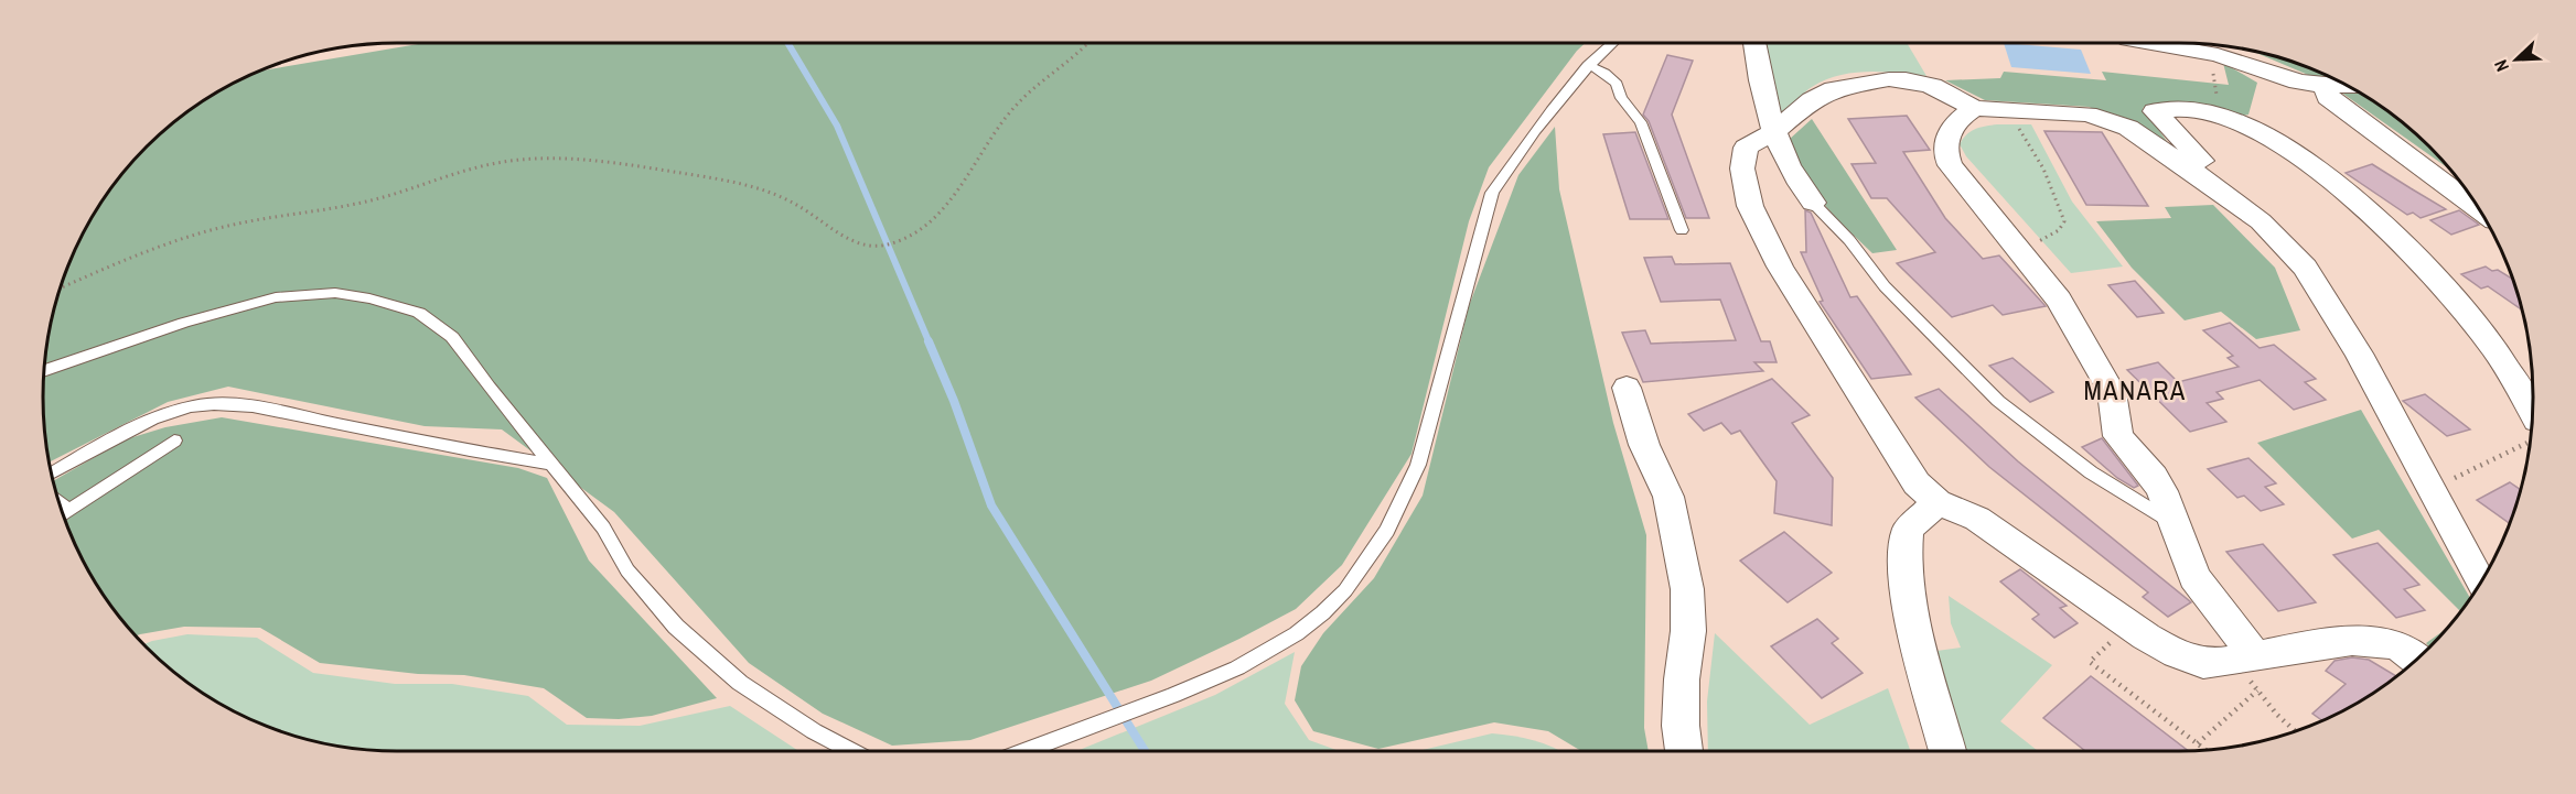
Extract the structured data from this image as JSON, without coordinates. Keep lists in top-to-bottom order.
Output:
{
  "districts": ["MANARA"],
  "north": "bottom left"
}
